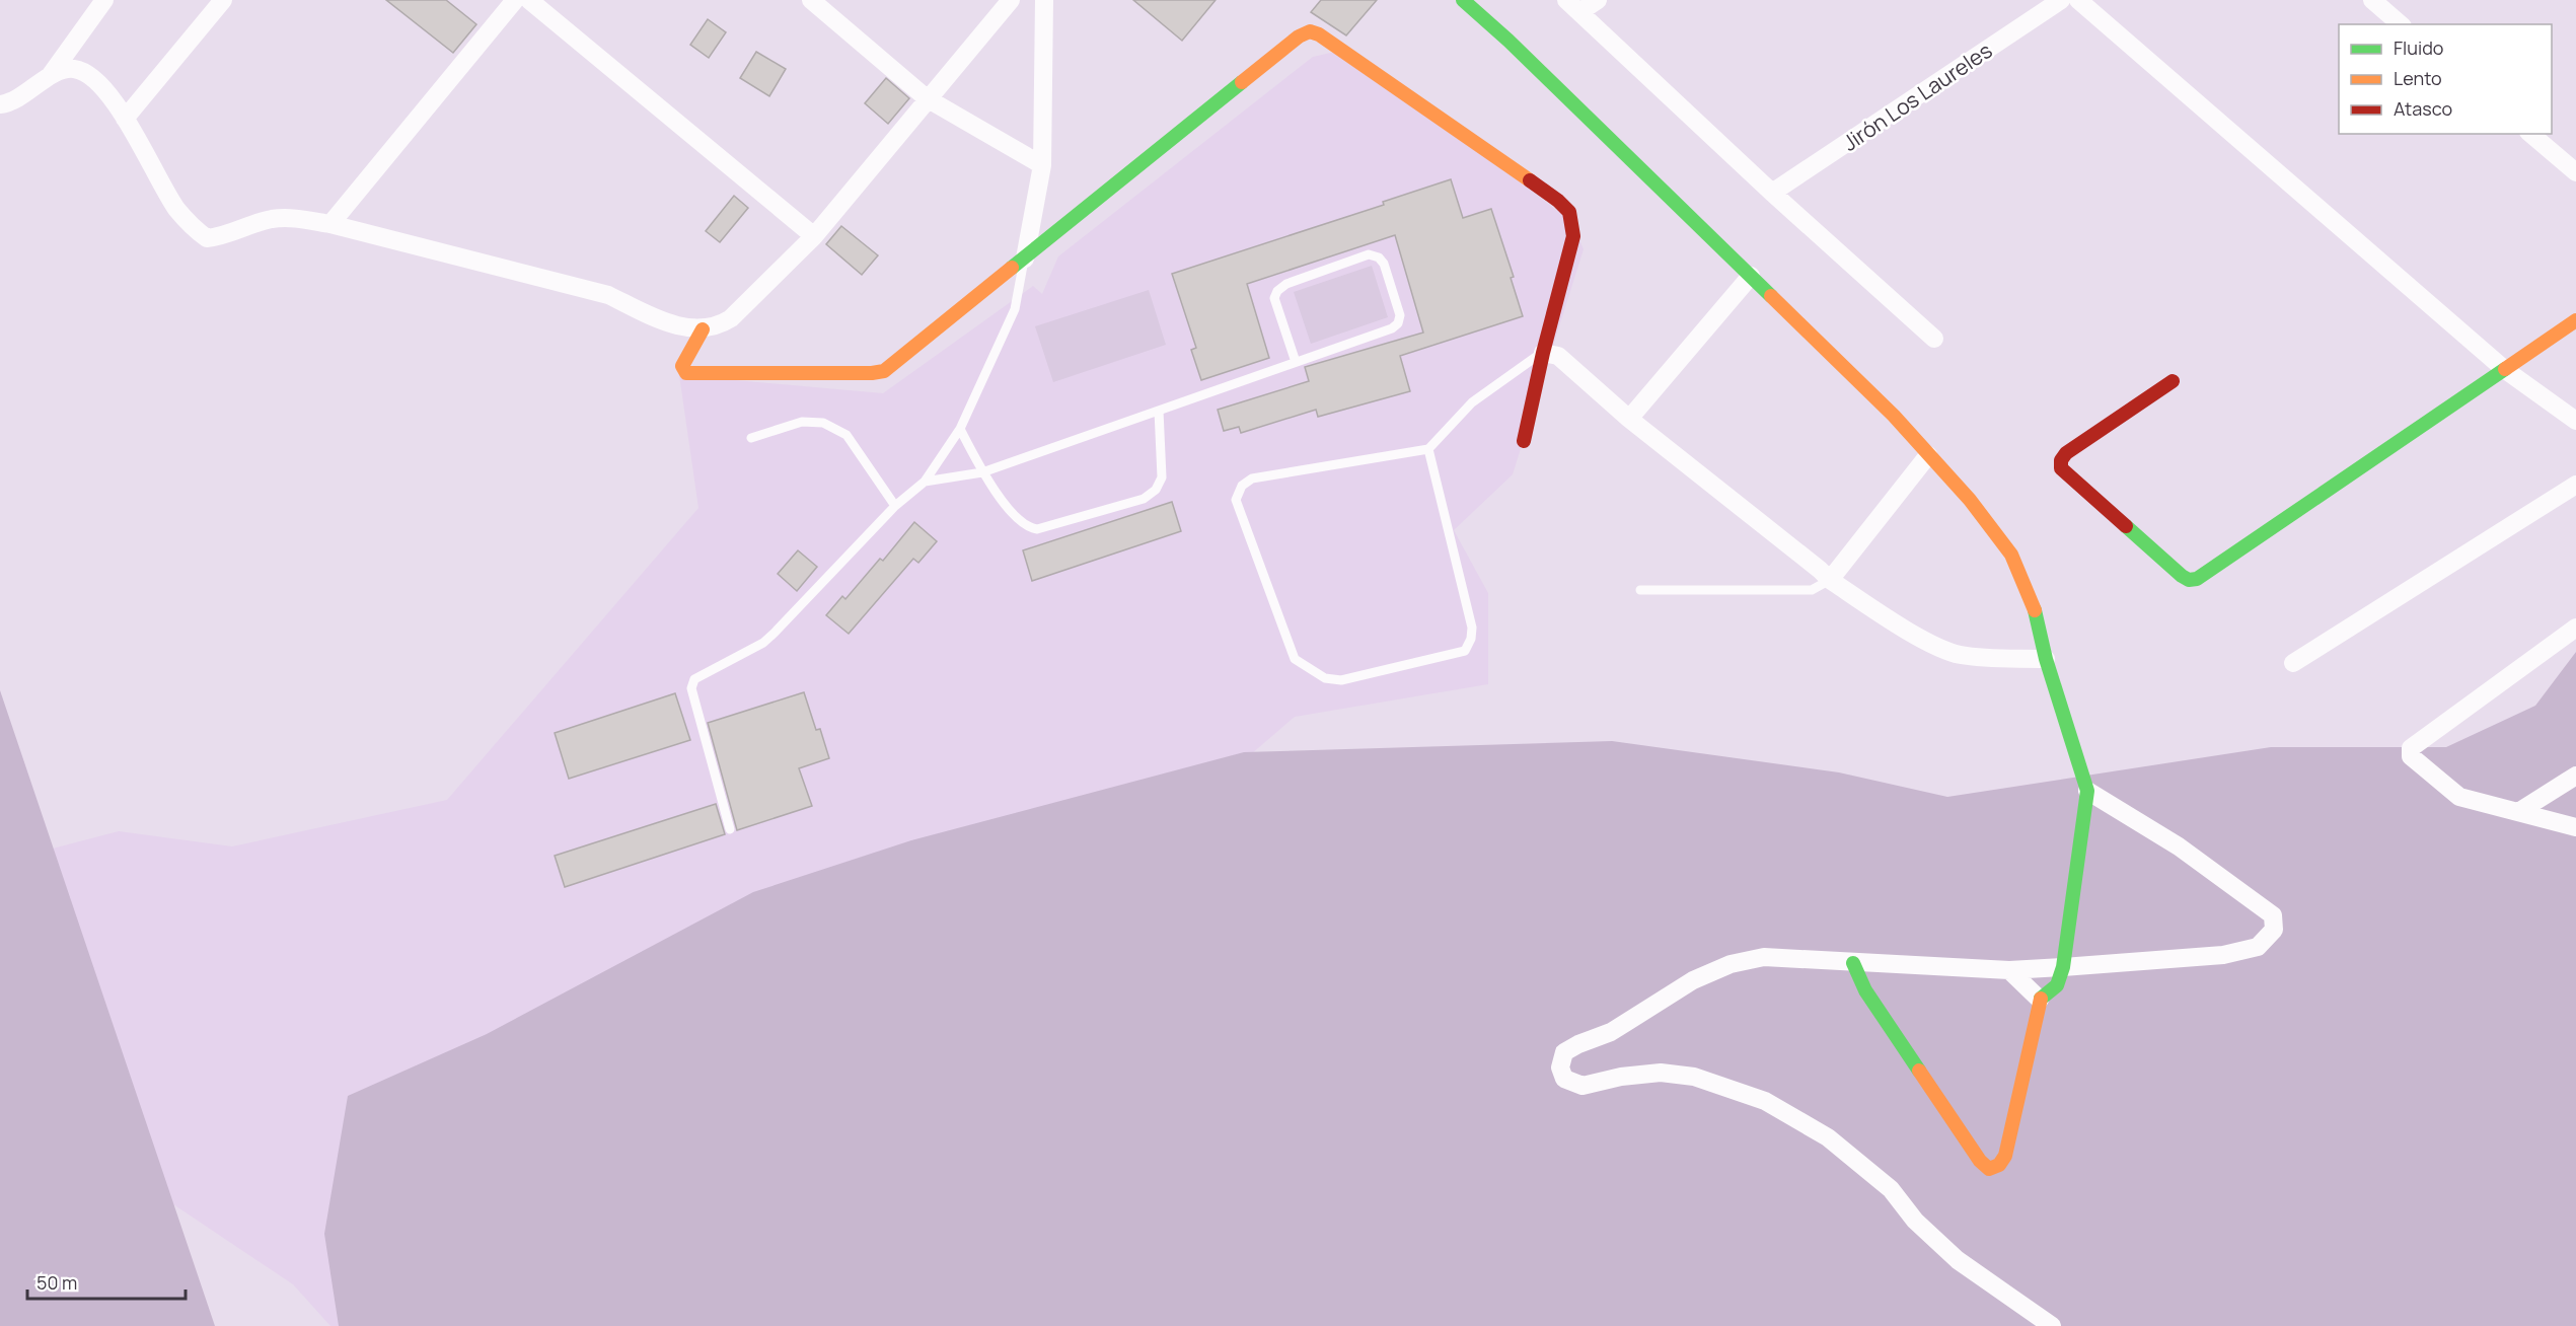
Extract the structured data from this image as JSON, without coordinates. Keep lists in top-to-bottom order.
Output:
{
  "streets": {
    "street": ["Jirón Los Laureles"]
  },
  "legend": ["Fluido", "Lento", "Atasco"],
  "scale_bar": "50 m"
}
